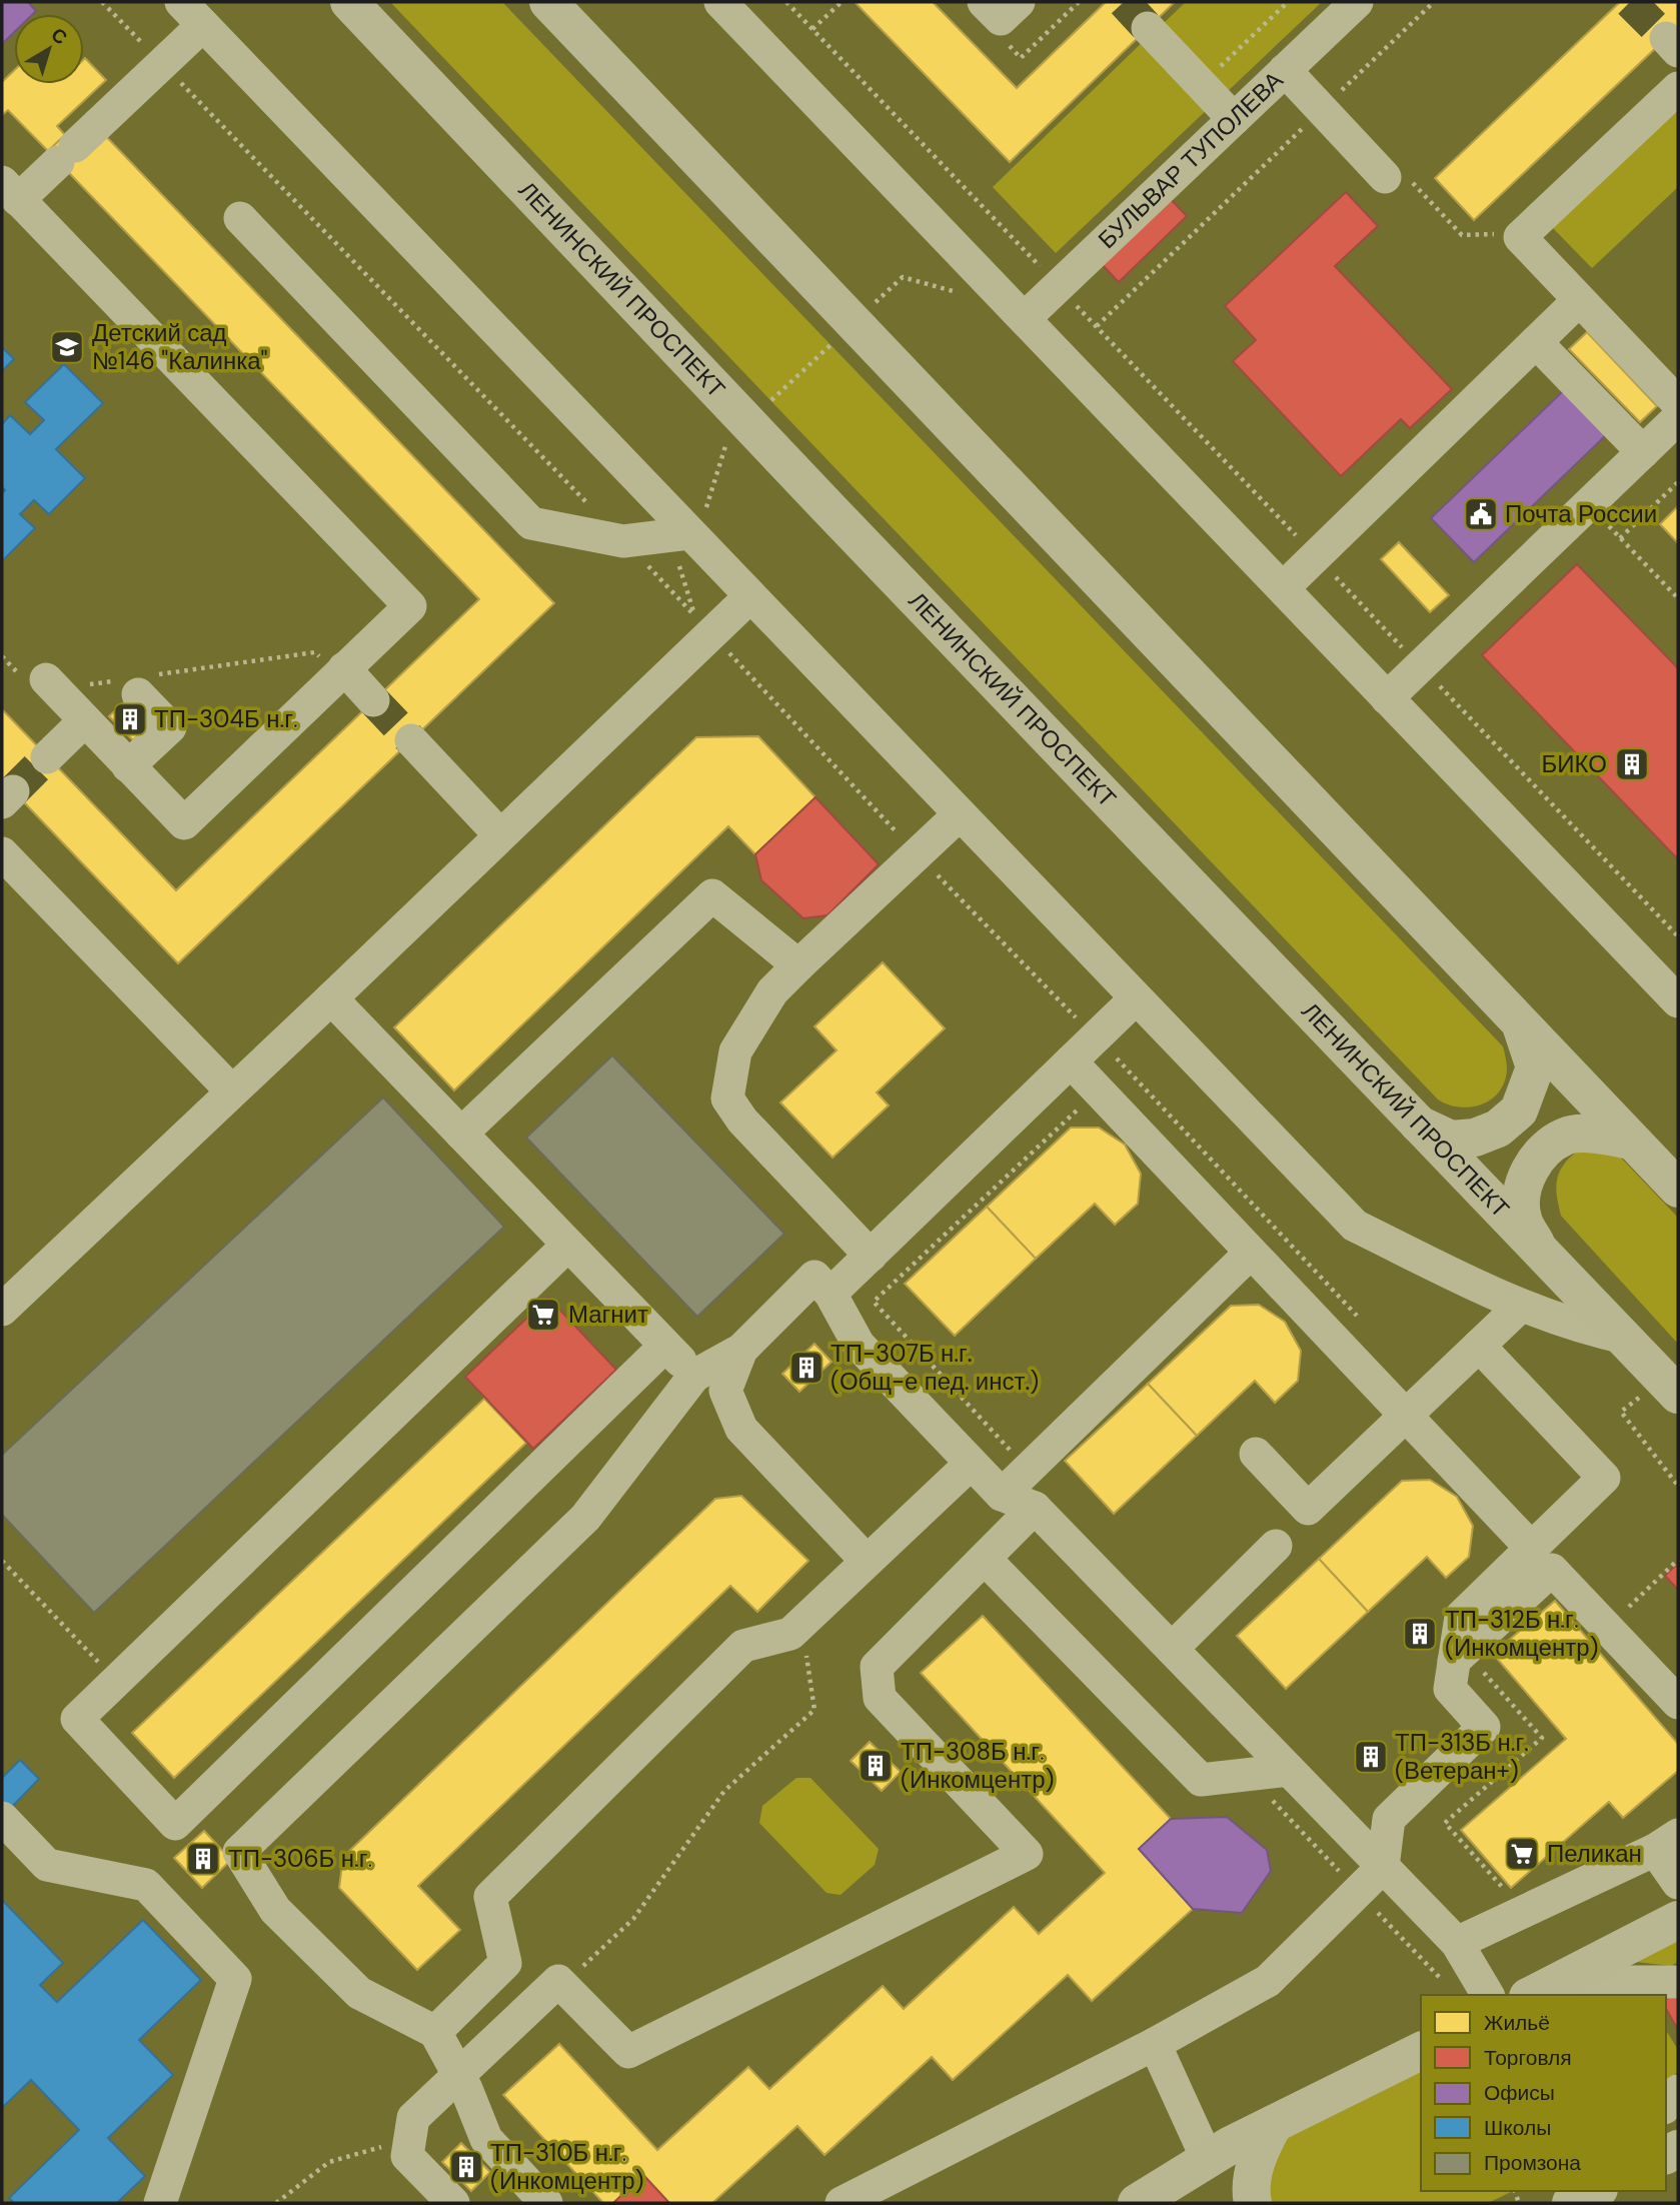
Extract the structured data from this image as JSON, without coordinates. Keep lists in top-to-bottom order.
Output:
{
  "streets": {
    "main road": ["ЛЕНИНСКИЙ ПРОСПЕКТ"],
    "street": ["БУЛЬВАР ТУПОЛЕВА"]
  },
  "places": {
    "school or university": ["Детский сад №146 \"Калинка\""],
    "public building": ["Почта России"],
    "building": [
      "ТП-304Б н.г.",
      "БИКО",
      "ТП-307Б н.г. (Общ-е пед. инст.)",
      "ТП-312Б н.г. (Инкомцентр)",
      "ТП-313Б н.г. (Ветеран+)",
      "ТП-308Б н.г. (Инкомцентр)",
      "ТП-306Б н.г.",
      "ТП-310Б н.г. (Инкомцентр)"
    ],
    "supermarket": ["Магнит", "Пеликан"]
  },
  "legend": [
    "Жильё",
    "Торговля",
    "Офисы",
    "Школы",
    "Промзона"
  ],
  "north": "top right"
}
